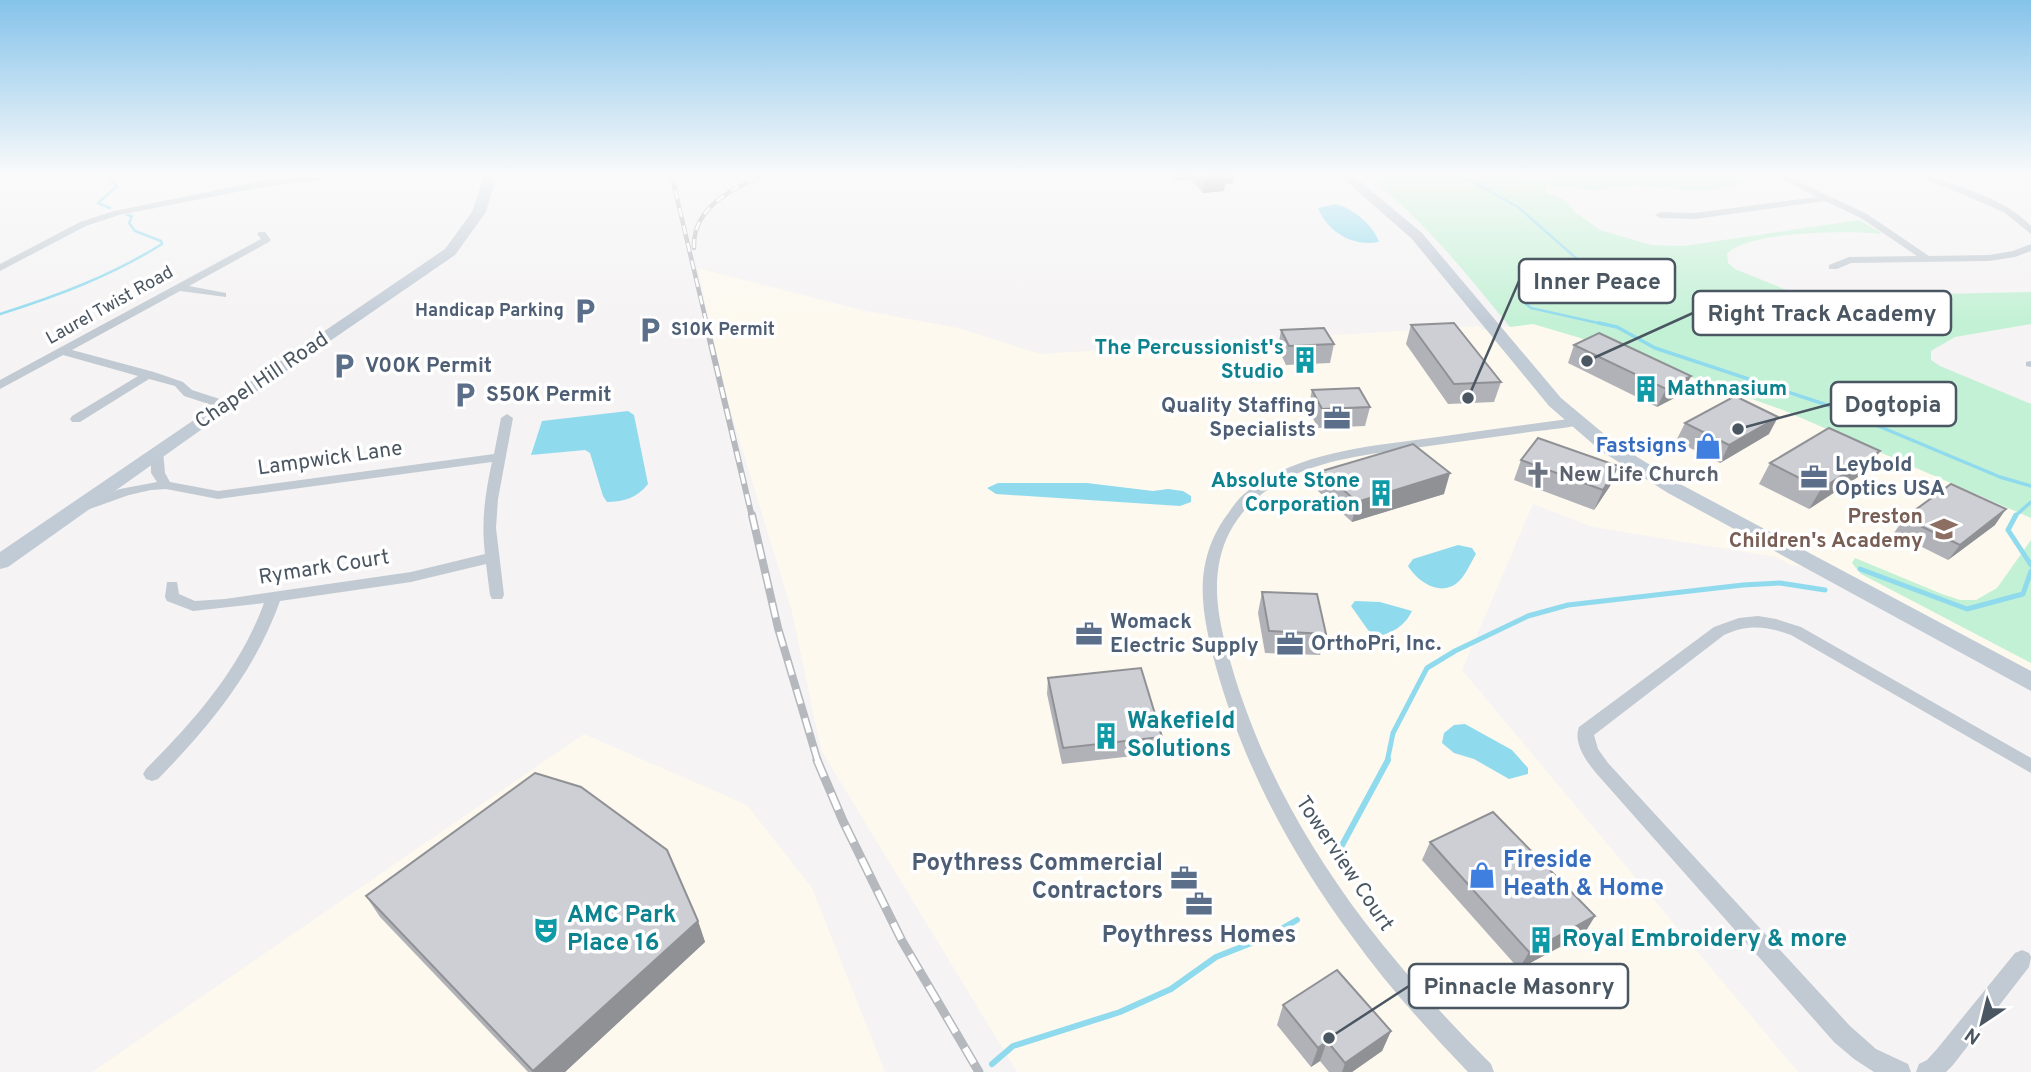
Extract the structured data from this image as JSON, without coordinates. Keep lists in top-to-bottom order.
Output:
{
  "streets": {
    "street": [
      "Laurel Twist Road",
      "Chapel Hill Road",
      "Lampwick Lane",
      "Rymark Court",
      "Towerview Court"
    ]
  },
  "crossings": [
    ["Chapel Hill Road", "Lampwick Lane"]
  ],
  "places": {
    "parking": [
      "Handicap Parking",
      "S10K Permit",
      "V00K Permit",
      "S50K Permit"
    ],
    "building": [
      "The Percussionist's Studio",
      "Mathnasium",
      "Absolute Stone Corporation",
      "Wakefield Solutions",
      "Royal Embroidery & more"
    ],
    "other": [
      "Right Track Academy",
      "Inner Peace",
      "Dogtopia",
      "Pinnacle Masonry"
    ],
    "office": [
      "Quality Staffing Specialists",
      "Leybold Optics USA",
      "Womack Electric Supply",
      "OrthoPri, Inc.",
      "Poythress Commercial Contractors",
      "Poythress Homes"
    ],
    "shop": ["Fastsigns", "Fireside Heath & Home"],
    "church": ["New Life Church"],
    "school or university": ["Preston Children's Academy"],
    "theatre": ["AMC Park Place 16"]
  },
  "north": "bottom left"
}
